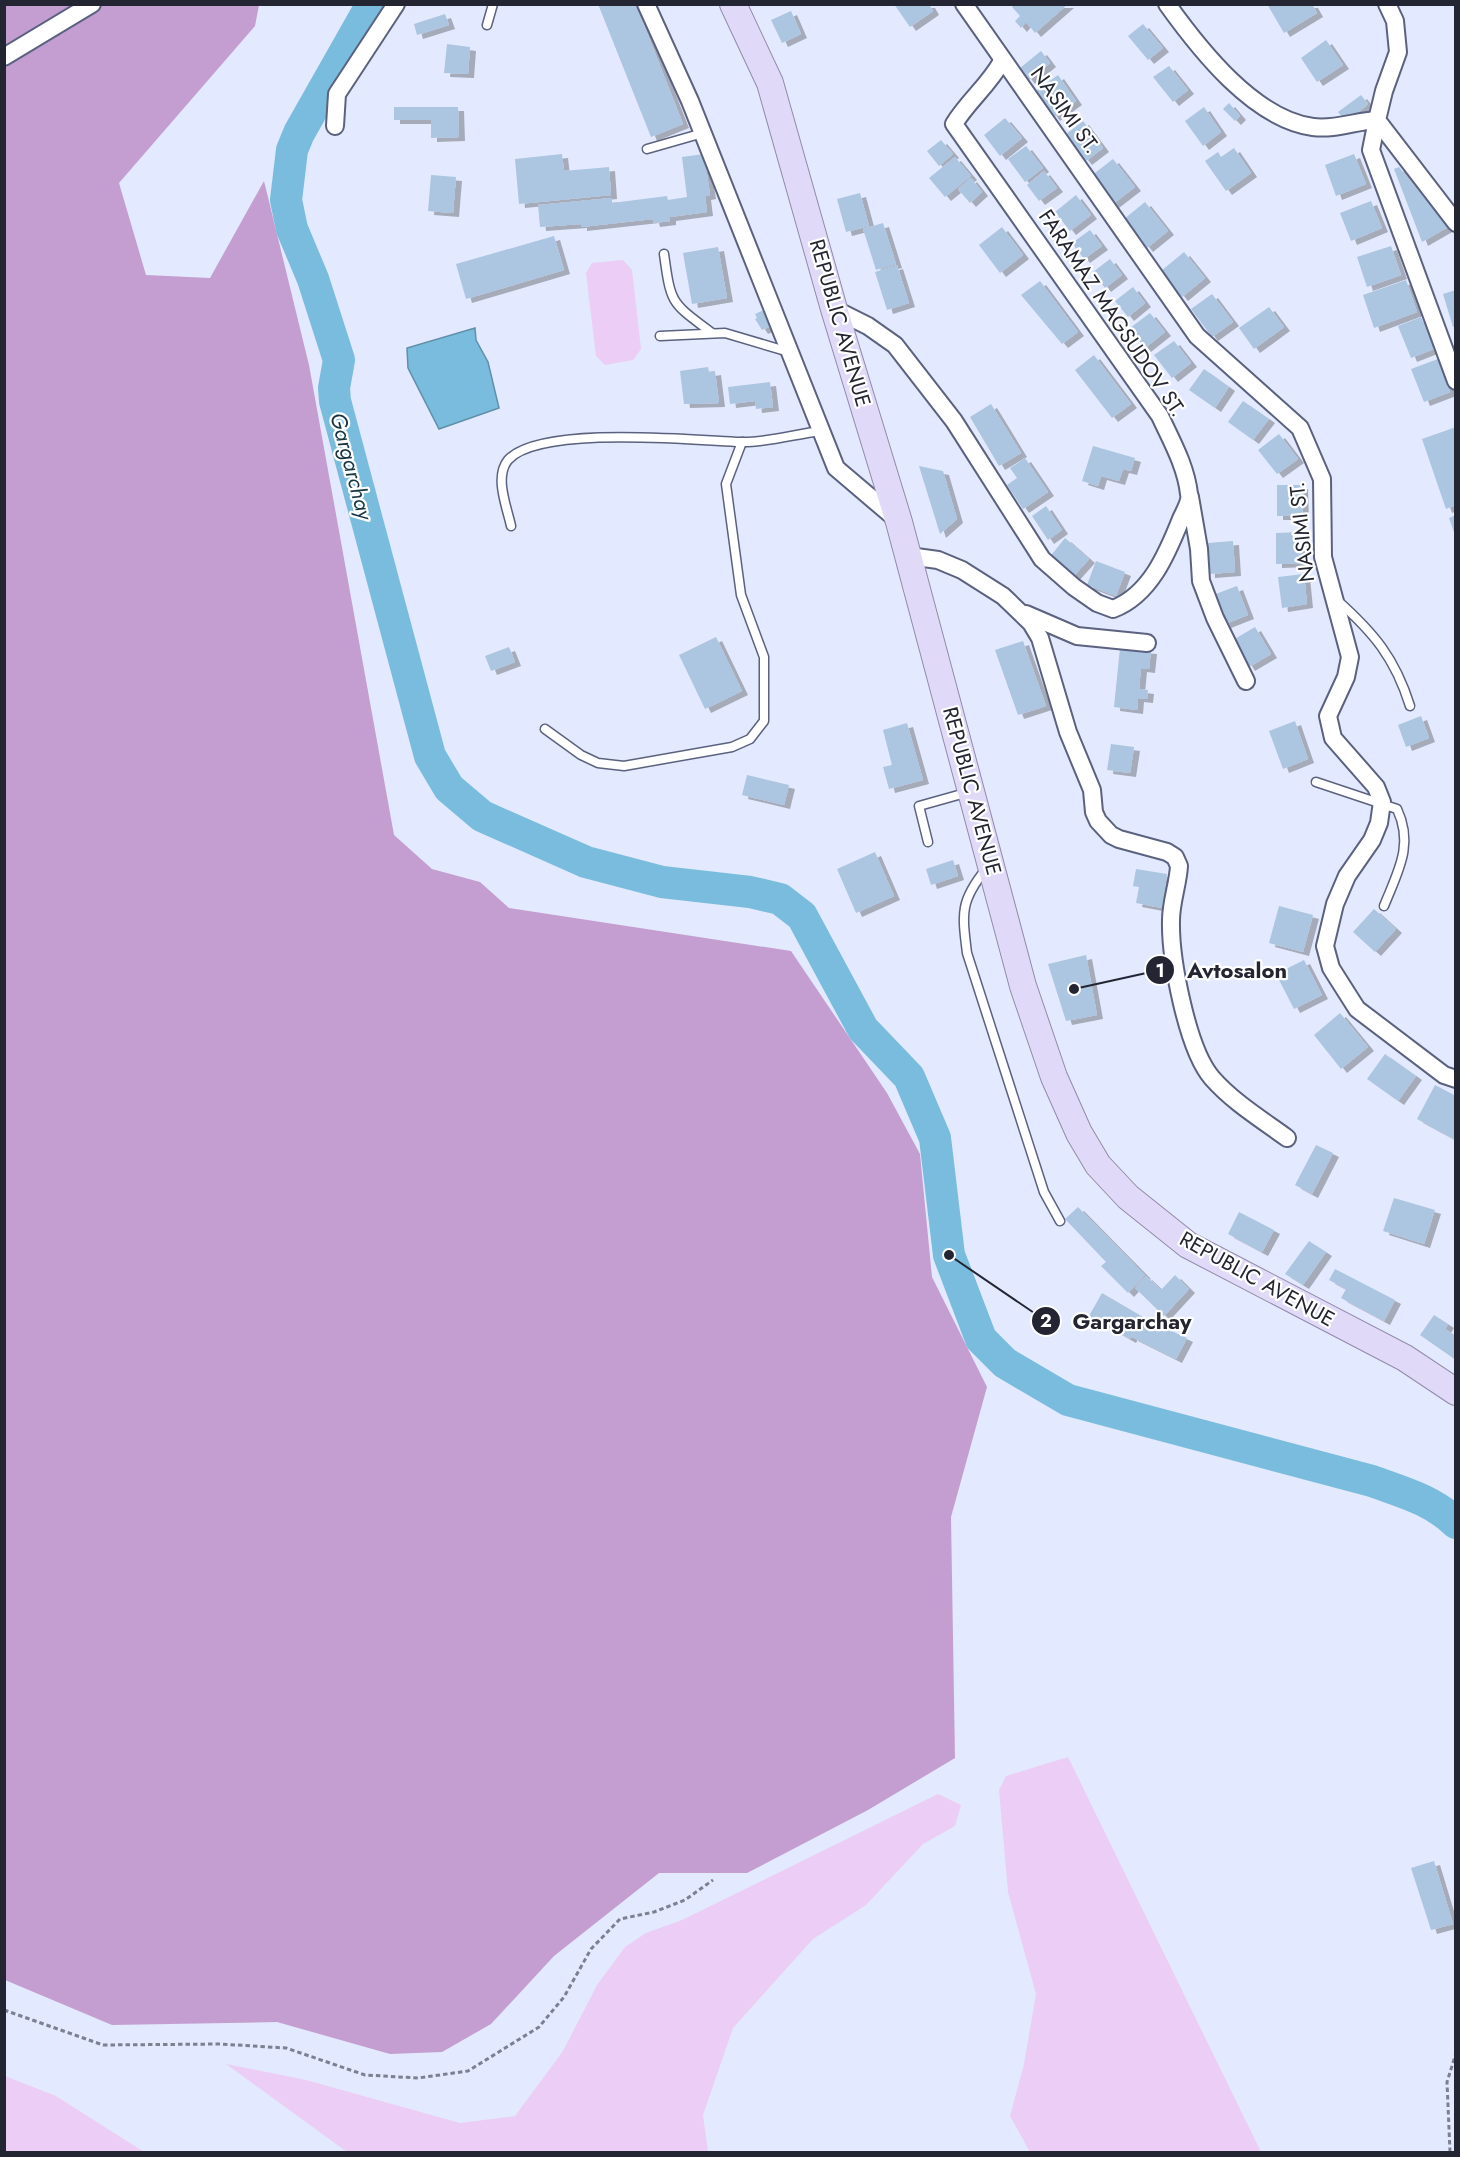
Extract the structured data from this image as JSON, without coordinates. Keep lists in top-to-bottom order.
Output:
{
  "streets": {
    "main road": ["REPUBLIC AVENUE"],
    "street": ["NASIMI ST.", "FARAMAZ MAGSUDOV ST."]
  },
  "crossings": [
    ["NASIMI ST.", "FARAMAZ MAGSUDOV ST."]
  ],
  "water": ["Gargarchay"],
  "places": ["Avtosalon", "Gargarchay"]
}
